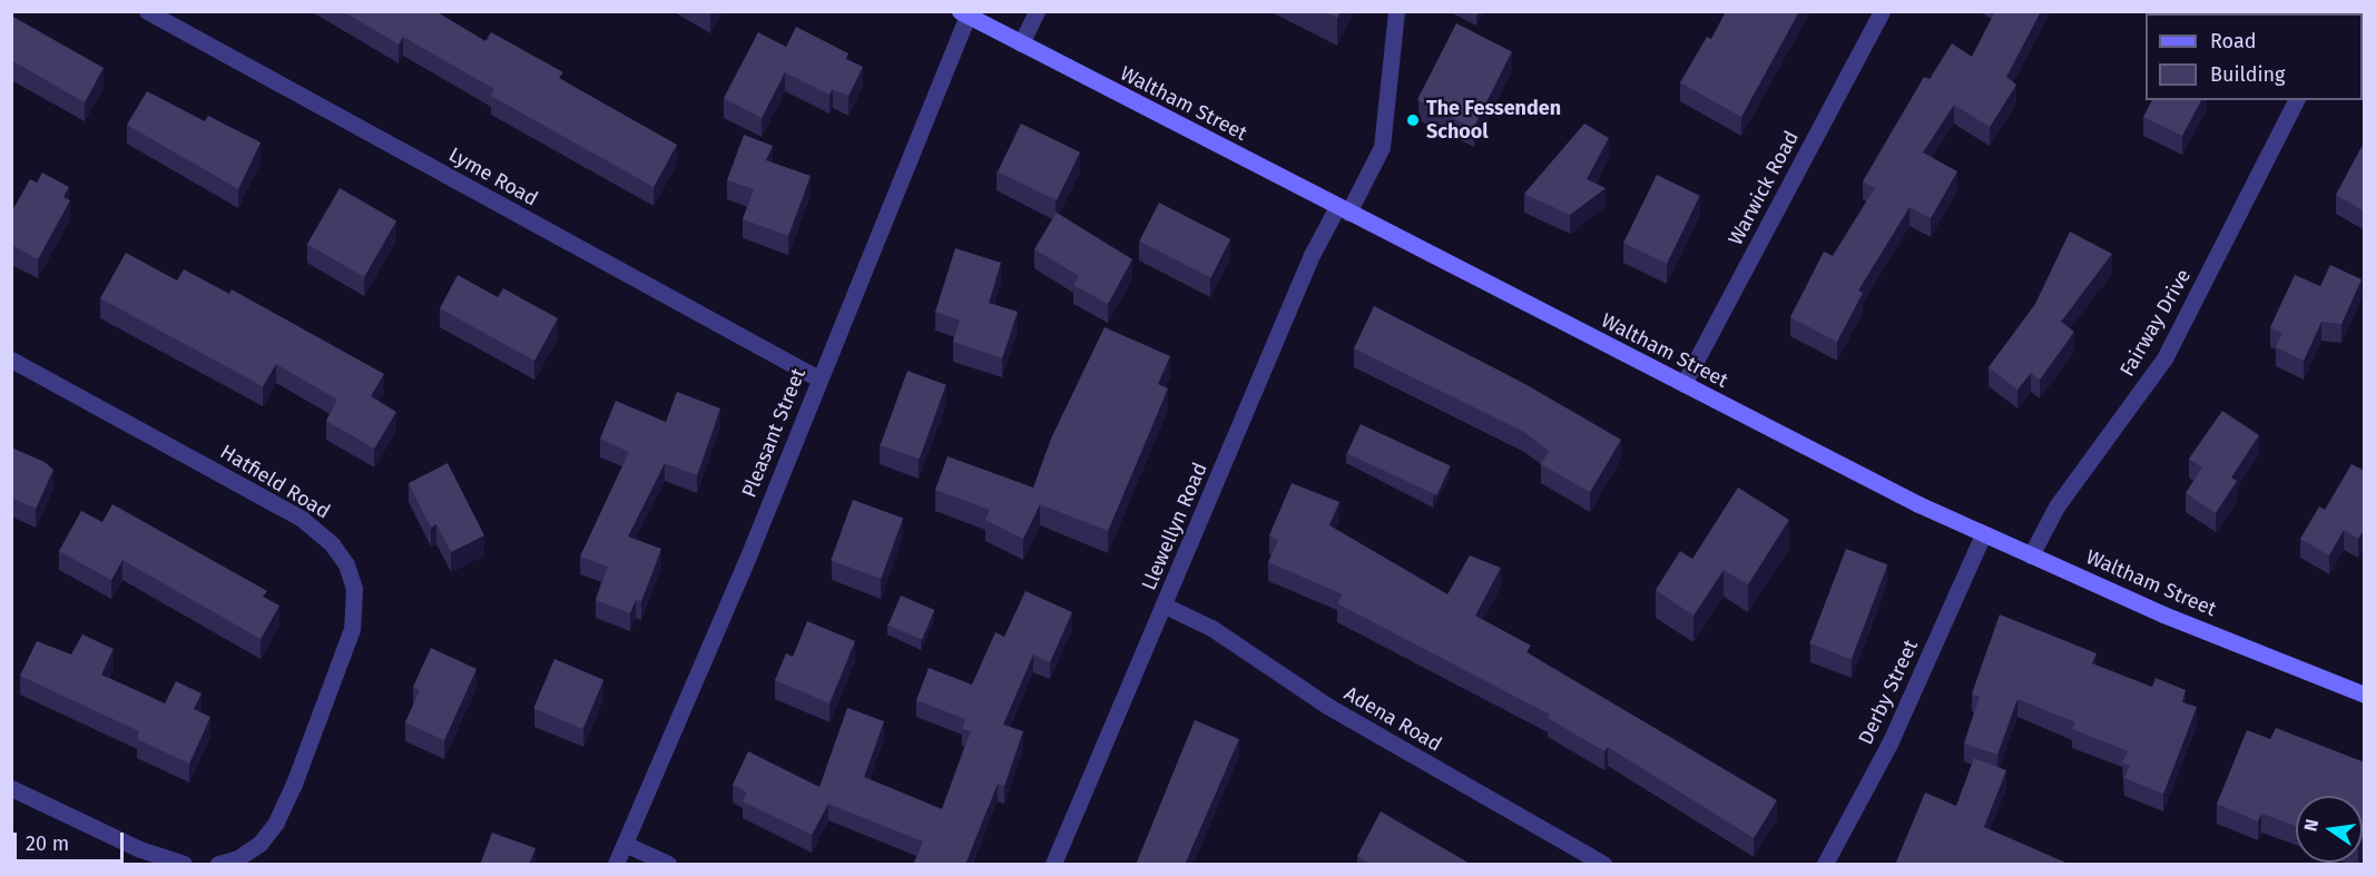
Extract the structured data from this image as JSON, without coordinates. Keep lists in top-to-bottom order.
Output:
{
  "streets": {
    "main road": ["Waltham Street"],
    "street": [
      "Lyme Road",
      "Warwick Road",
      "Fairway Drive",
      "Pleasant Street",
      "Hatfield Road",
      "Llewellyn Road",
      "Derby Street",
      "Adena Road"
    ]
  },
  "crossings": [
    ["Waltham Street", "Warwick Road"],
    ["Waltham Street", "Fairway Drive"],
    ["Waltham Street", "Pleasant Street"],
    ["Waltham Street", "Llewellyn Road"],
    ["Waltham Street", "Derby Street"],
    ["Lyme Road", "Pleasant Street"],
    ["Llewellyn Road", "Adena Road"]
  ],
  "places": ["The Fessenden School"],
  "legend": ["Road", "Building"],
  "scale_bar": "20 m",
  "north": "left"
}
